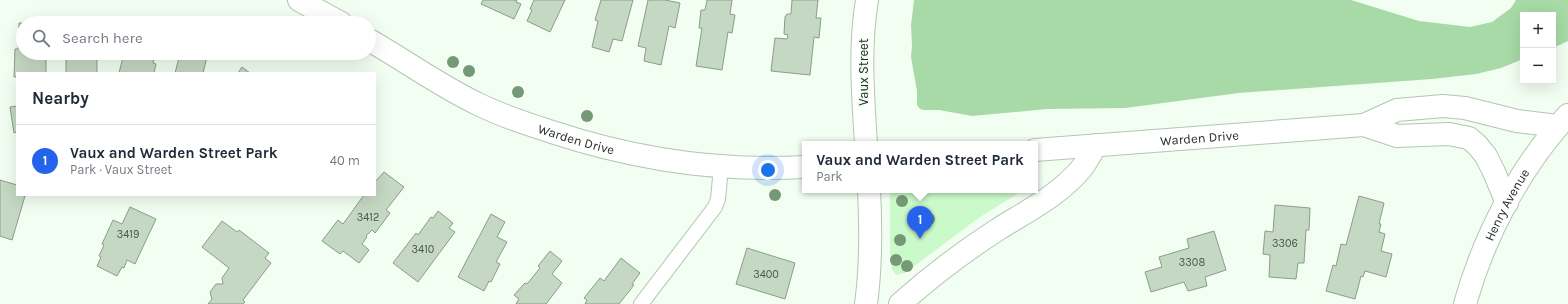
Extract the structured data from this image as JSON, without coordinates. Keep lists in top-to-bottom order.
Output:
{
  "streets": {
    "street": ["Vaux Street", "Warden Drive", "Henry Avenue"]
  },
  "crossings": [
    ["Warden Drive", "Henry Avenue"]
  ],
  "house_numbers": [
    "3412",
    "3419",
    "3306",
    "3410",
    "3308",
    "3400"
  ],
  "page": {
    "map_buttons": ["+", "−"],
    "search": "Search here",
    "heading": "Nearby",
    "list": [
      {
        "mark": "1",
        "name": "Vaux and Warden Street Park",
        "note": "Park · Vaux Street",
        "value": "40 m"
      }
    ],
    "popup": ["Vaux and Warden Street Park", "Park"],
    "pins": "1"
  }
}
